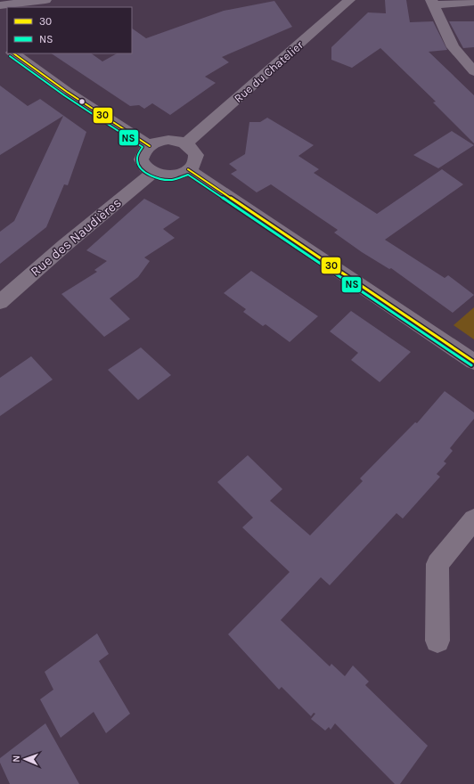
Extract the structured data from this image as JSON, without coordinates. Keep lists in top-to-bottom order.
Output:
{
  "streets": {
    "street": ["Rue du Chatelier", "Rue des Naudières"]
  },
  "crossings": [
    ["Rue du Chatelier", "Rue des Naudières"]
  ],
  "lines": ["transit line 30", "transit line NS"],
  "legend": ["30", "NS"],
  "north": "left"
}
